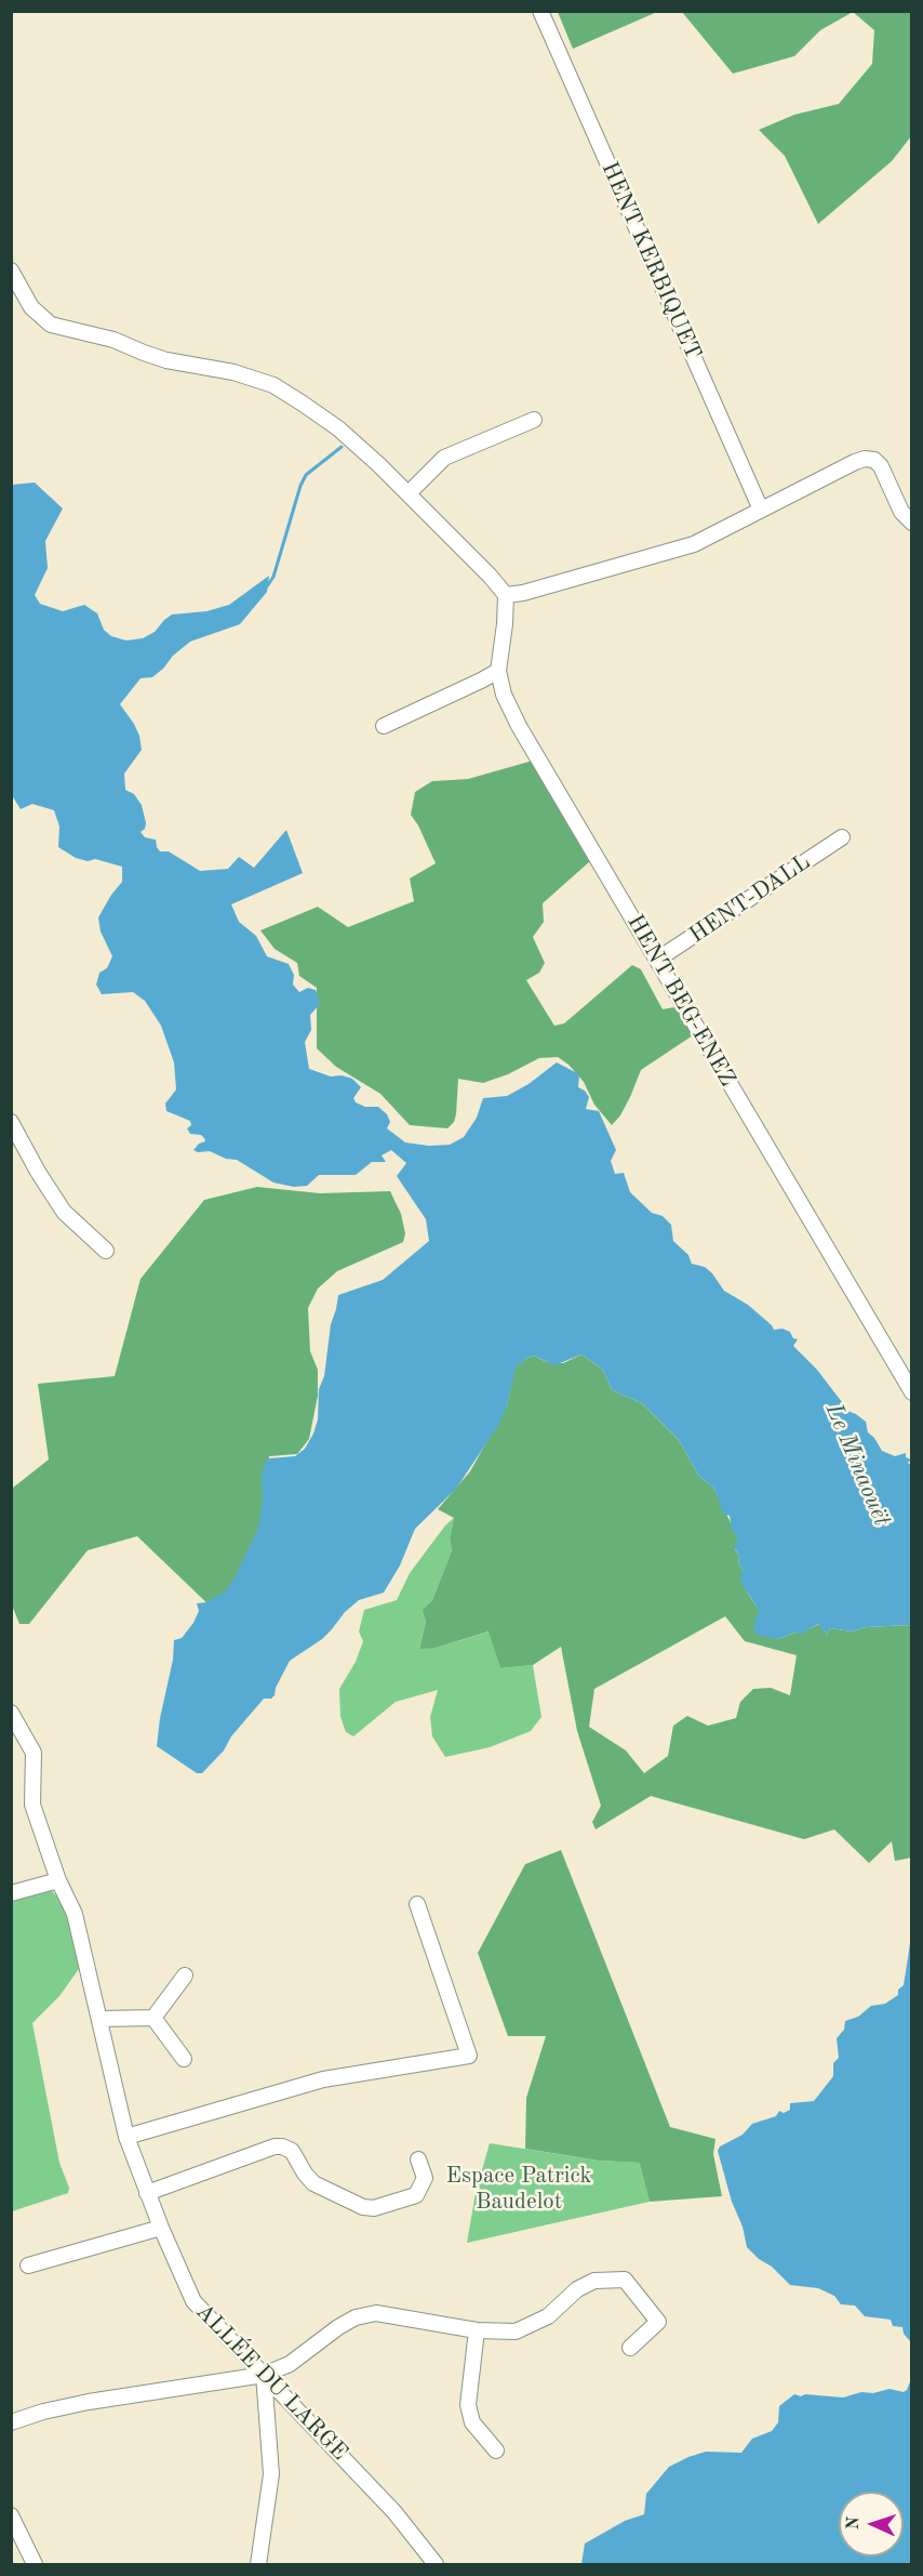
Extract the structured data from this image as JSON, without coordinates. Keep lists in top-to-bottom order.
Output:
{
  "streets": {
    "street": [
      "HENT KERBIQUET",
      "HENT-DALL",
      "HENT BEG-ENEZ",
      "ALLÉE DU LARGE"
    ]
  },
  "crossings": [
    ["HENT-DALL", "HENT BEG-ENEZ"]
  ],
  "water": ["Le Minaouët"],
  "parks": ["Espace Patrick Baudelot"],
  "north": "left"
}
